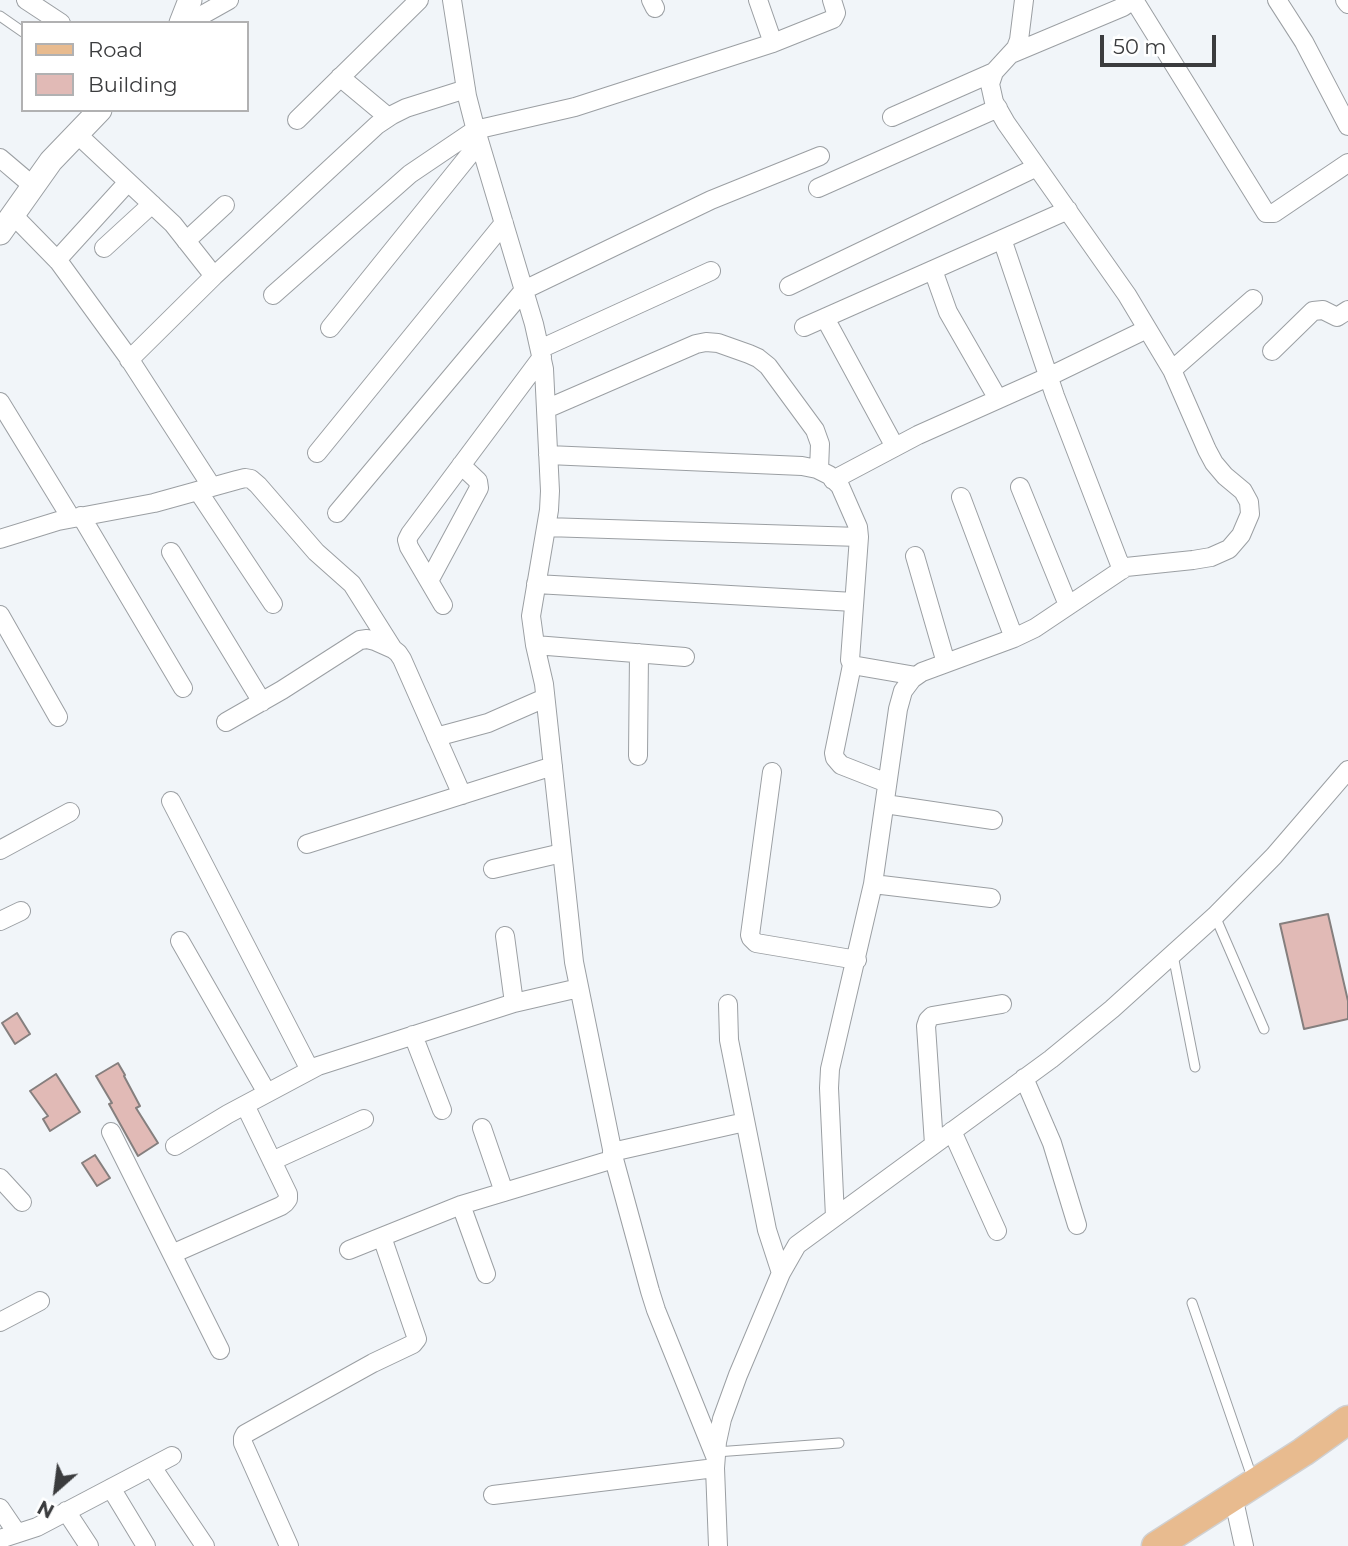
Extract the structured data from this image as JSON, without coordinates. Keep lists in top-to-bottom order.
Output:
{
  "legend": ["Road", "Building"],
  "scale_bar": "50 m",
  "north": "bottom left"
}
